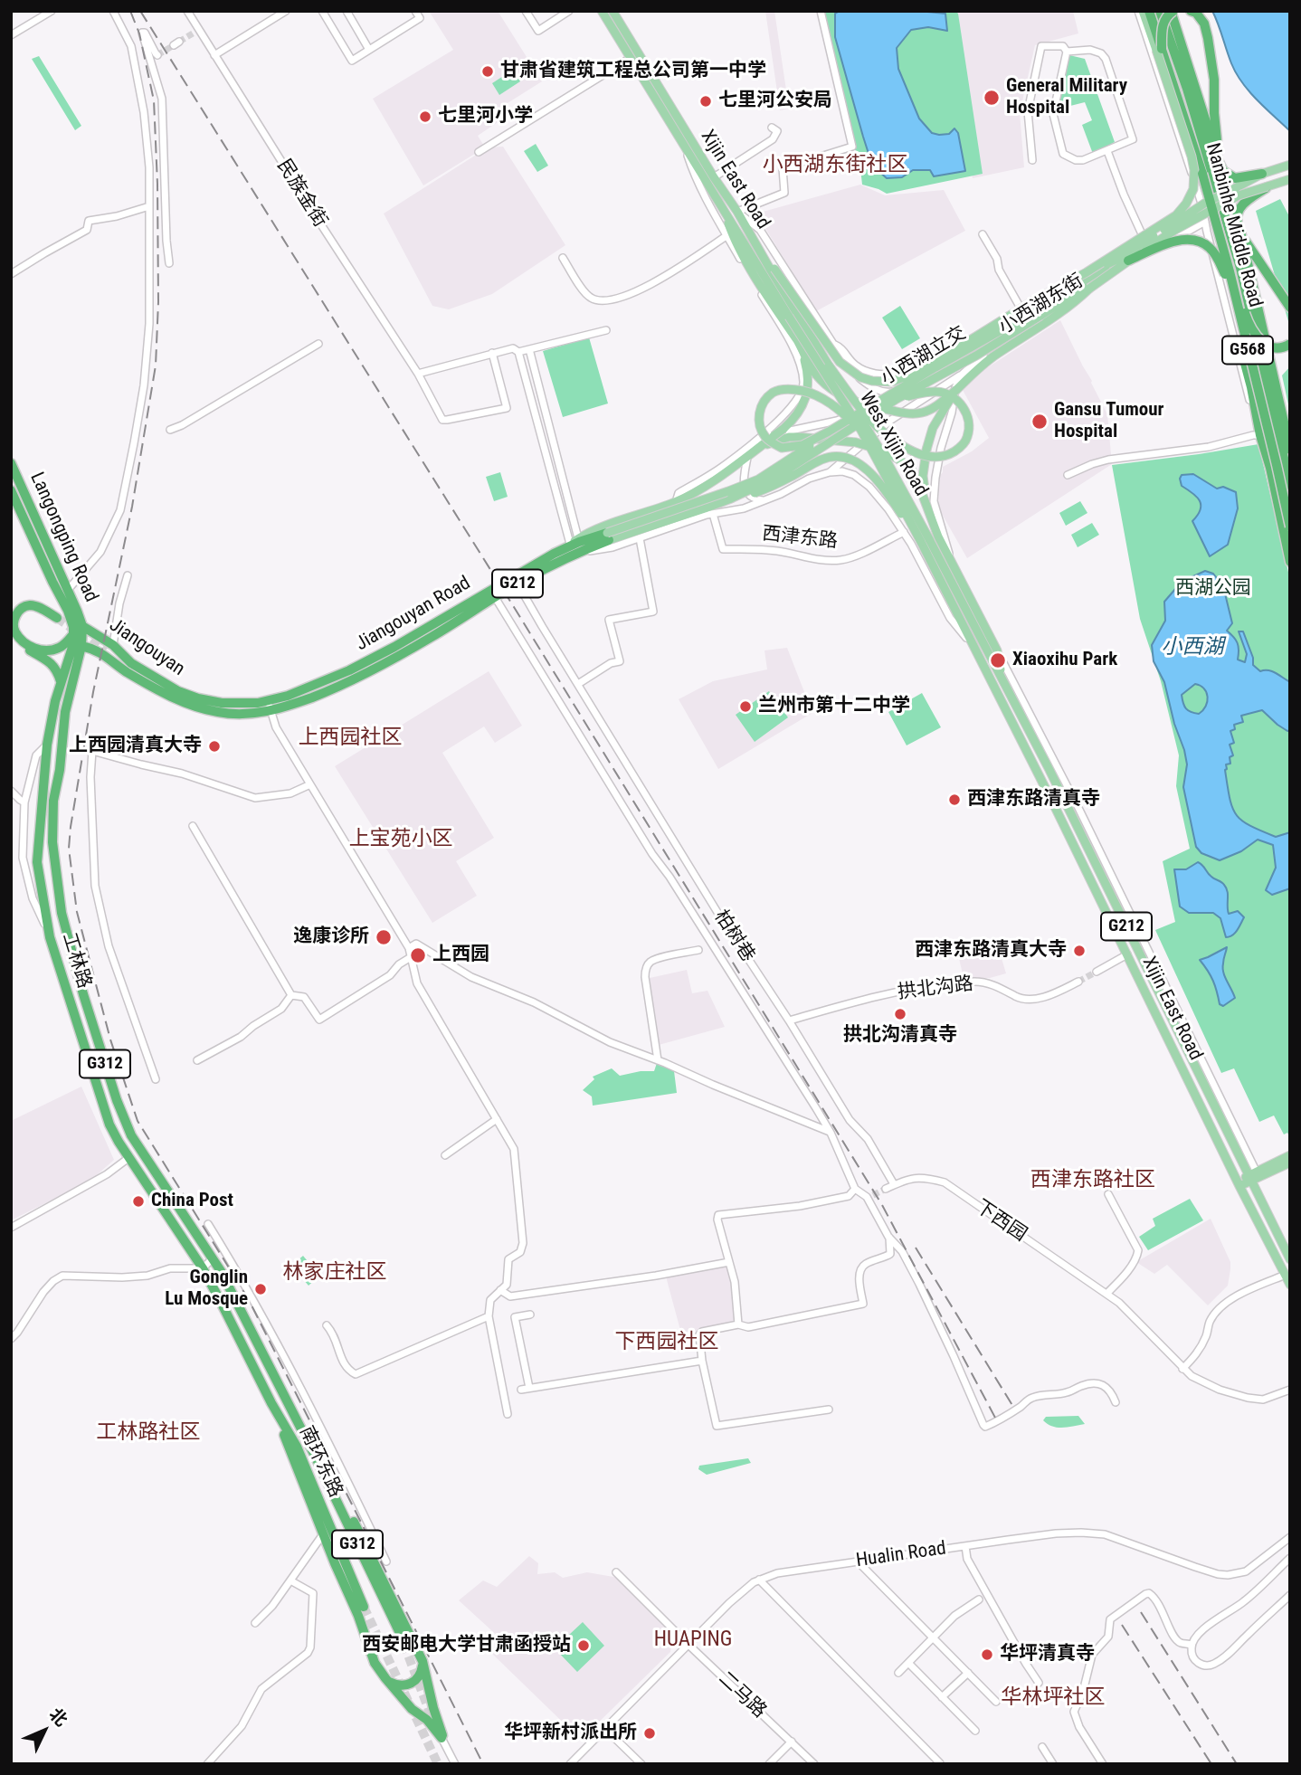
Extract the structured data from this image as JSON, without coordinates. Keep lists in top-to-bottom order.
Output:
{
  "streets": {
    "highway": [
      "Nanbinhe Middle Road",
      "G568",
      "Langongping Road",
      "G212",
      "Jiangouyan Road",
      "Jiangouyan",
      "工林路",
      "G312",
      "南环东路"
    ],
    "main road": ["Xijin East Road", "小西湖立交", "West Xijin Road"],
    "street": [
      "民族金街",
      "小西湖东街",
      "西津东路",
      "柏树巷",
      "拱北沟路",
      "下西园",
      "Hualin Road",
      "二马路"
    ]
  },
  "crossings": [
    ["Xijin East Road", "小西湖东街"],
    ["Xijin East Road", "West Xijin Road"],
    ["Xijin East Road", "西津东路"],
    ["Nanbinhe Middle Road", "小西湖东街"],
    ["小西湖立交", "G212"],
    ["Langongping Road", "Jiangouyan"],
    ["Langongping Road", "工林路"],
    ["G212", "Jiangouyan Road"],
    ["Jiangouyan Road", "Jiangouyan"],
    ["Jiangouyan Road", "柏树巷"],
    ["Jiangouyan", "工林路"],
    ["柏树巷", "拱北沟路"],
    ["柏树巷", "下西园"],
    ["工林路", "南环东路"],
    ["Hualin Road", "二马路"]
  ],
  "districts": [
    "小西湖东街社区",
    "上西园社区",
    "上宝苑小区",
    "西津东路社区",
    "林家庄社区",
    "下西园社区",
    "工林路社区",
    "HUAPING",
    "华林坪社区"
  ],
  "water": ["小西湖"],
  "parks": ["西湖公园"],
  "places": [
    "甘肃省建筑工程总公司第一中学",
    "General Military Hospital",
    "七里河公安局",
    "七里河小学",
    "Gansu Tumour Hospital",
    "Xiaoxihu Park",
    "兰州市第十二中学",
    "上西园清真大寺",
    "西津东路清真寺",
    "逸康诊所",
    "西津东路清真大寺",
    "上西园",
    "拱北沟清真寺",
    "China Post",
    "Gonglin Lu Mosque",
    "西安邮电大学甘肃函授站",
    "华坪清真寺",
    "华坪新村派出所"
  ],
  "north": "top right"
}
